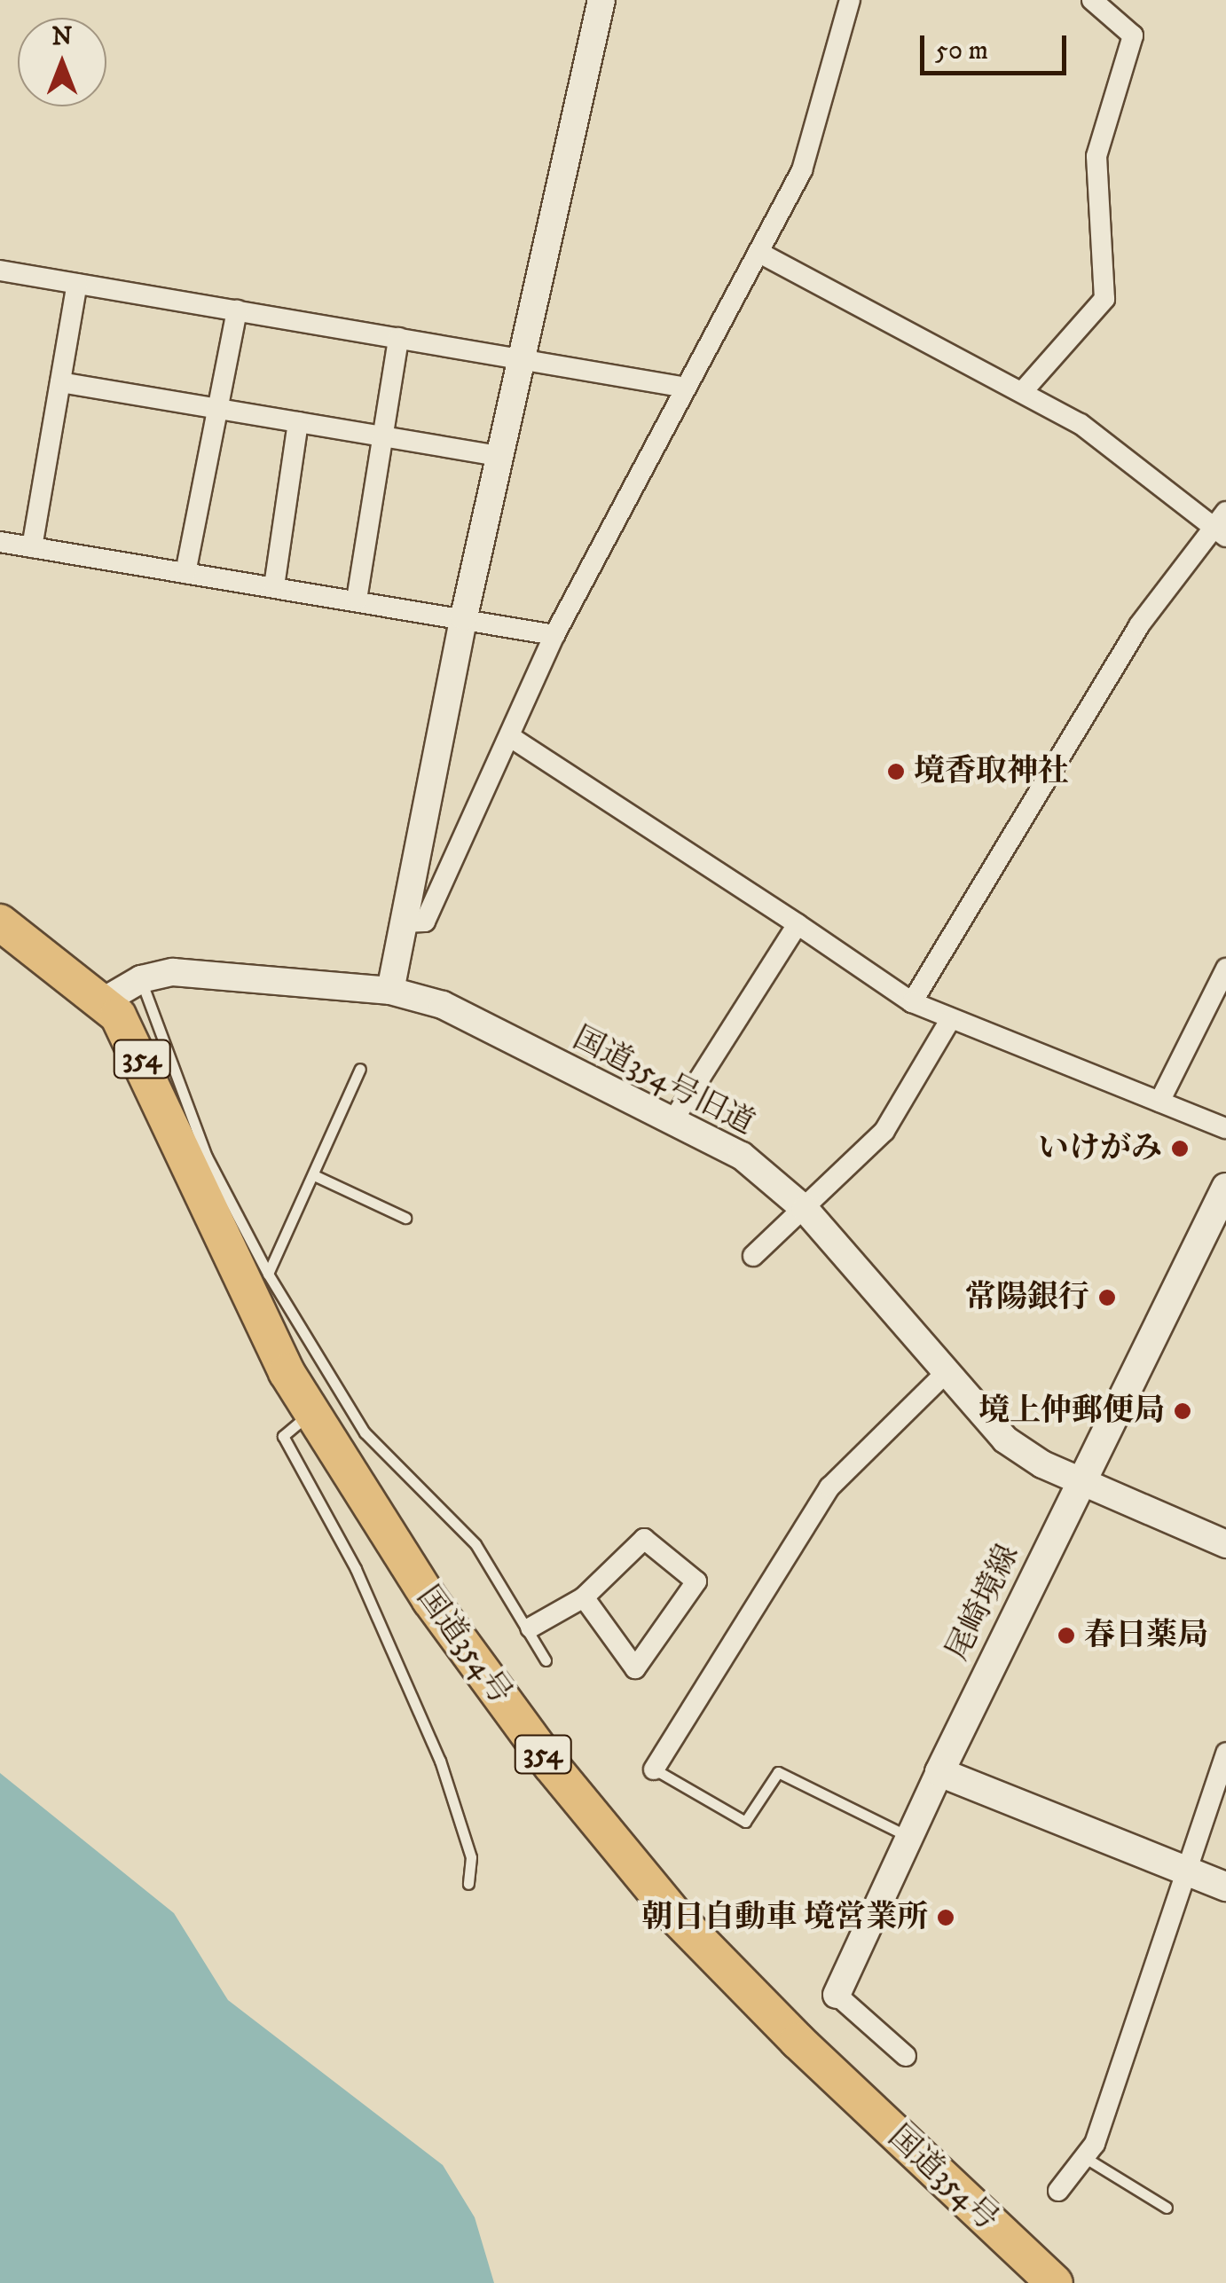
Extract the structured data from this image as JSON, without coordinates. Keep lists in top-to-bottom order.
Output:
{
  "streets": {
    "highway": ["354", "国道354号"],
    "main road": ["尾崎境線"],
    "street": ["国道354号旧道"]
  },
  "crossings": [
    ["国道354号旧道", "尾崎境線"],
    ["国道354号旧道", "国道354号"]
  ],
  "places": [
    "境香取神社",
    "いけがみ",
    "常陽銀行",
    "境上仲郵便局",
    "春日薬局",
    "朝日自動車 境営業所"
  ],
  "scale_bar": "50 m",
  "north": "top"
}
